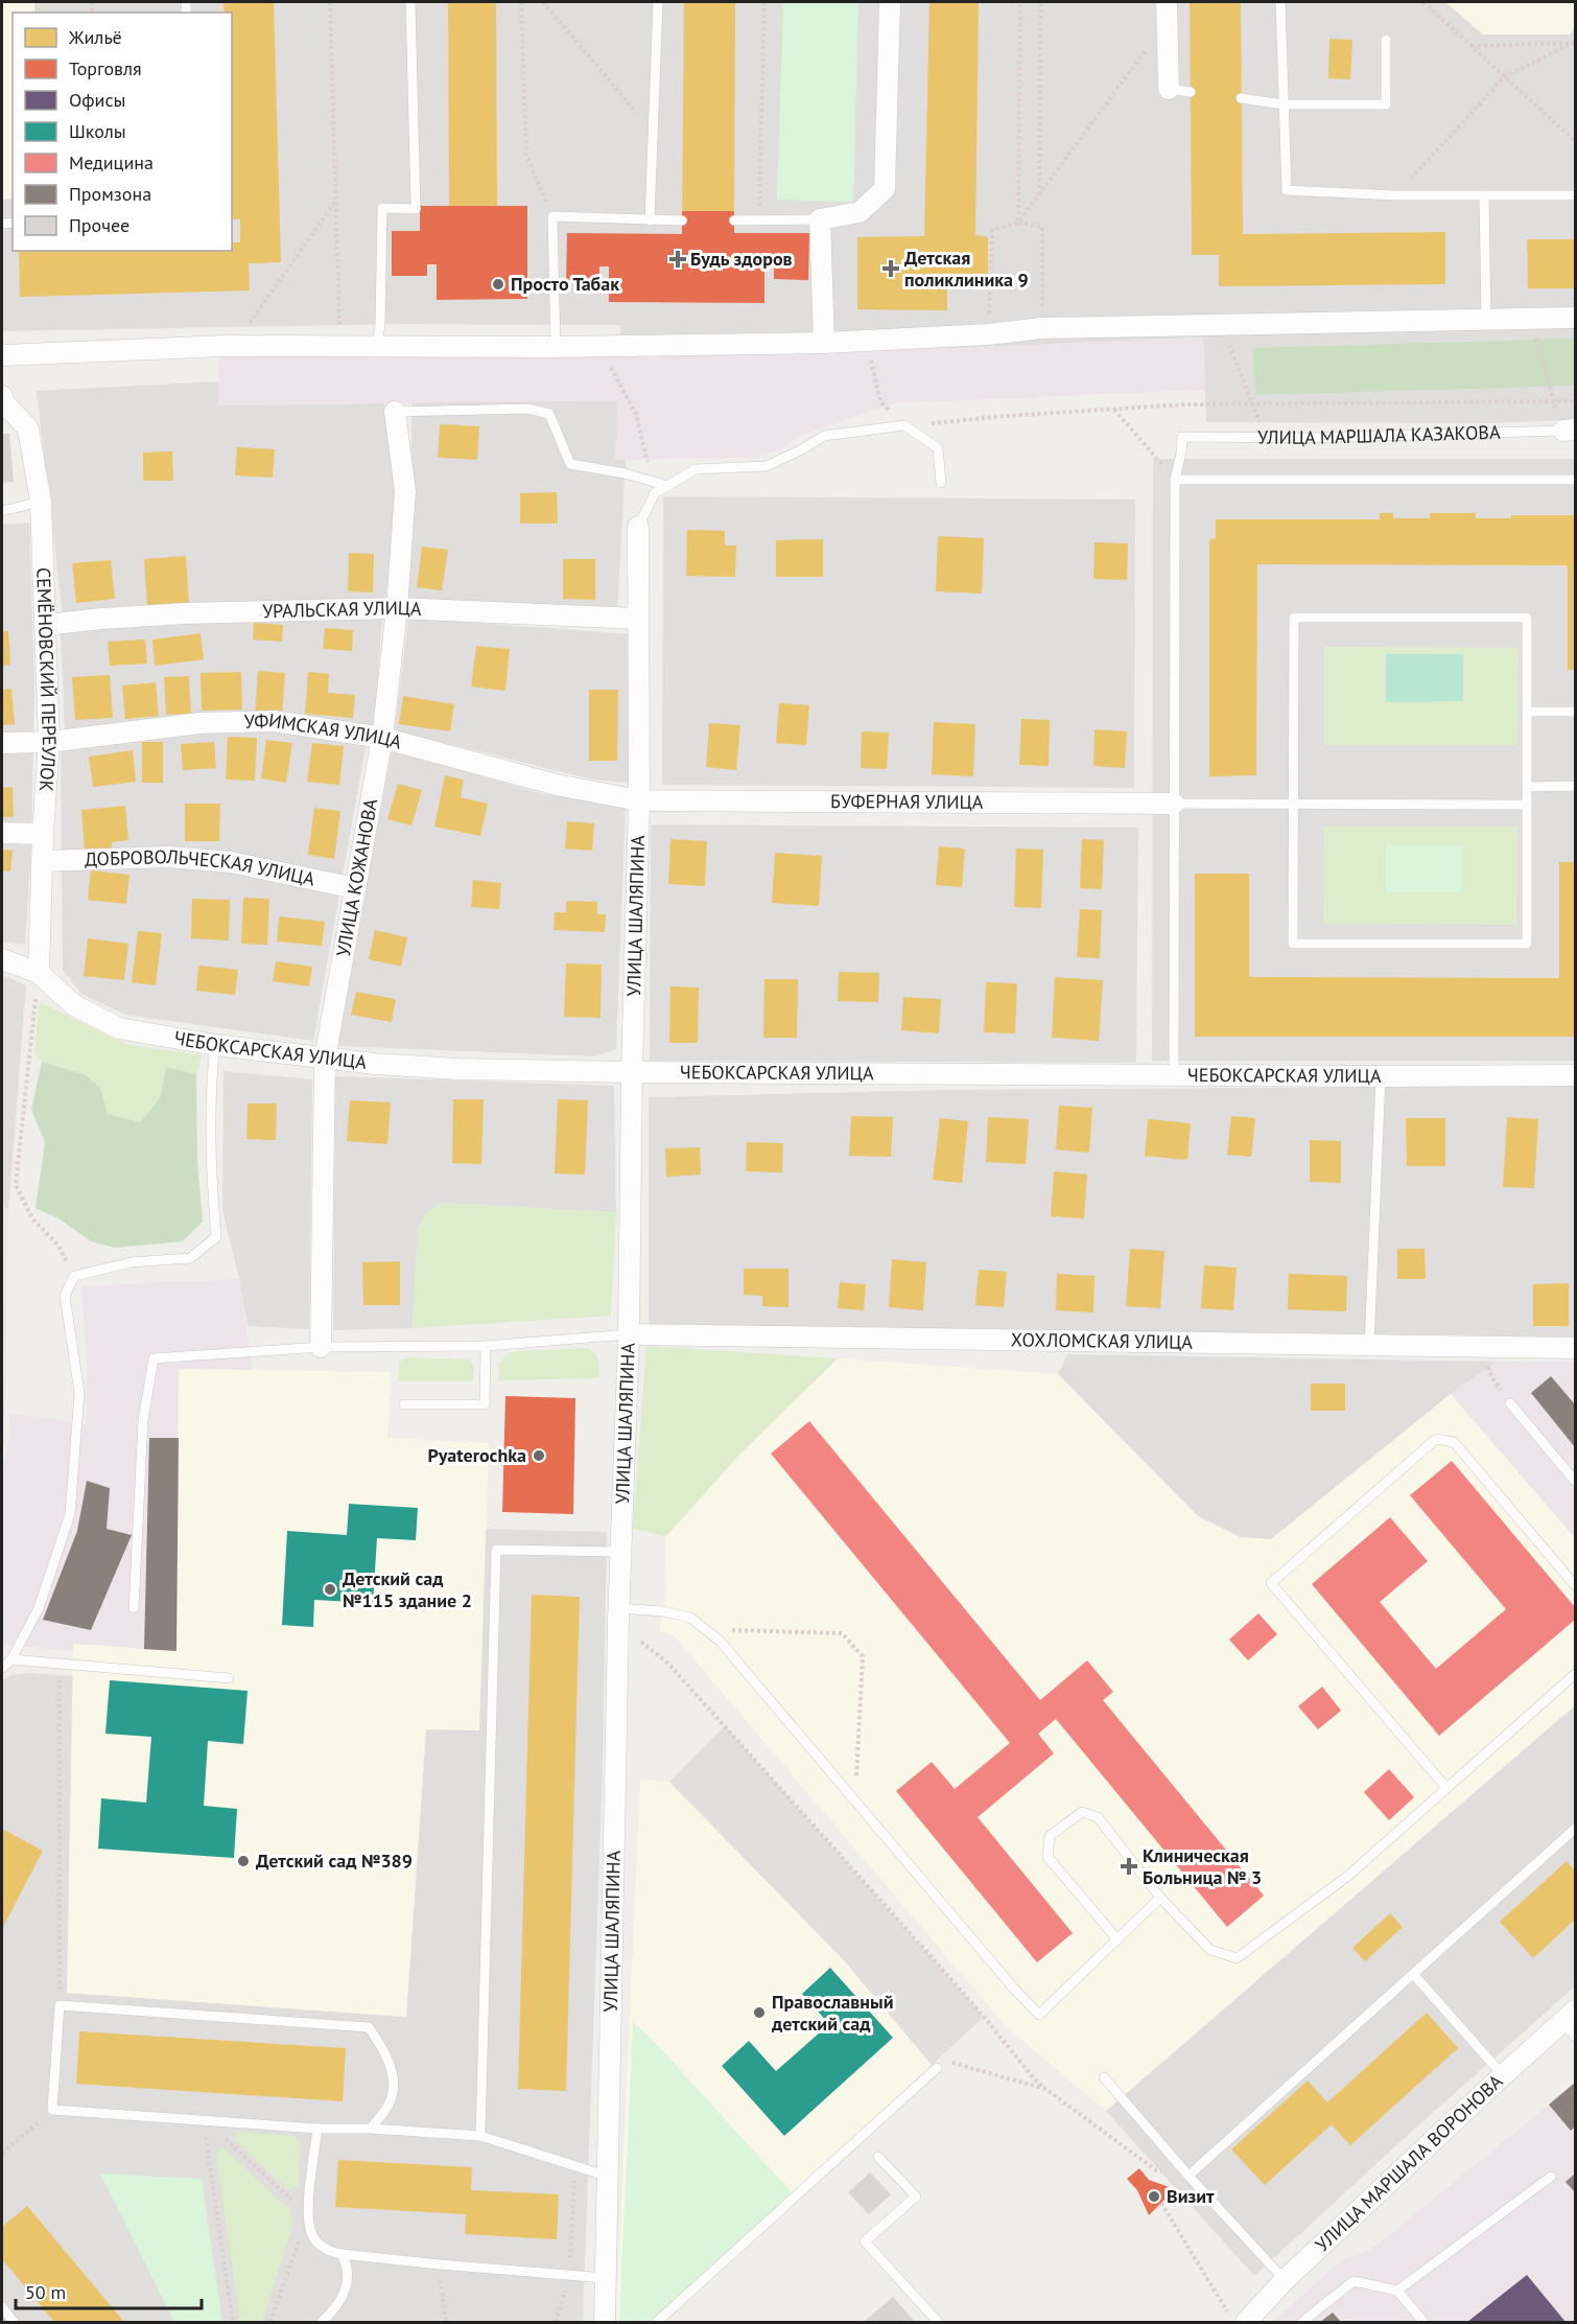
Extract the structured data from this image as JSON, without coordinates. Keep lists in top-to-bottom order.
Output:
{
  "streets": {
    "street": [
      "УРАЛЬСКАЯ УЛИЦА",
      "СЕМЁНОВСКИЙ ПЕРЕУЛОК",
      "УФИМСКАЯ УЛИЦА",
      "БУФЕРНАЯ УЛИЦА",
      "ДОБРОВОЛЬЧЕСКАЯ УЛИЦА",
      "УЛИЦА КОЖАНОВА",
      "УЛИЦА ШАЛЯПИНА",
      "ЧЕБОКСАРСКАЯ УЛИЦА",
      "ХОХЛОМСКАЯ УЛИЦА",
      "УЛИЦА МАРШАЛА ВОРОНОВА"
    ],
    "lane": ["УЛИЦА МАРШАЛА КАЗАКОВА"]
  },
  "crossings": [
    ["УРАЛЬСКАЯ УЛИЦА", "СЕМЁНОВСКИЙ ПЕРЕУЛОК"],
    ["УРАЛЬСКАЯ УЛИЦА", "УЛИЦА КОЖАНОВА"],
    ["УРАЛЬСКАЯ УЛИЦА", "УЛИЦА ШАЛЯПИНА"],
    ["СЕМЁНОВСКИЙ ПЕРЕУЛОК", "УФИМСКАЯ УЛИЦА"],
    ["СЕМЁНОВСКИЙ ПЕРЕУЛОК", "ДОБРОВОЛЬЧЕСКАЯ УЛИЦА"],
    ["СЕМЁНОВСКИЙ ПЕРЕУЛОК", "ЧЕБОКСАРСКАЯ УЛИЦА"],
    ["УФИМСКАЯ УЛИЦА", "БУФЕРНАЯ УЛИЦА"],
    ["УФИМСКАЯ УЛИЦА", "УЛИЦА КОЖАНОВА"],
    ["УФИМСКАЯ УЛИЦА", "УЛИЦА ШАЛЯПИНА"],
    ["БУФЕРНАЯ УЛИЦА", "УЛИЦА ШАЛЯПИНА"],
    ["ДОБРОВОЛЬЧЕСКАЯ УЛИЦА", "УЛИЦА КОЖАНОВА"],
    ["УЛИЦА КОЖАНОВА", "ЧЕБОКСАРСКАЯ УЛИЦА"],
    ["УЛИЦА ШАЛЯПИНА", "ЧЕБОКСАРСКАЯ УЛИЦА"],
    ["УЛИЦА ШАЛЯПИНА", "ХОХЛОМСКАЯ УЛИЦА"]
  ],
  "places": {
    "health": ["Будь здоров", "Детская поликлиника 9", "Клиническая Больница № 3"],
    "other": [
      "Просто Табак",
      "Pyaterochka",
      "Детский сад №115 здание 2",
      "Детский сад №389",
      "Православный детский сад",
      "Визит"
    ]
  },
  "legend": [
    "Жильё",
    "Торговля",
    "Офисы",
    "Школы",
    "Медицина",
    "Промзона",
    "Прочее"
  ],
  "scale_bar": "50 m"
}
